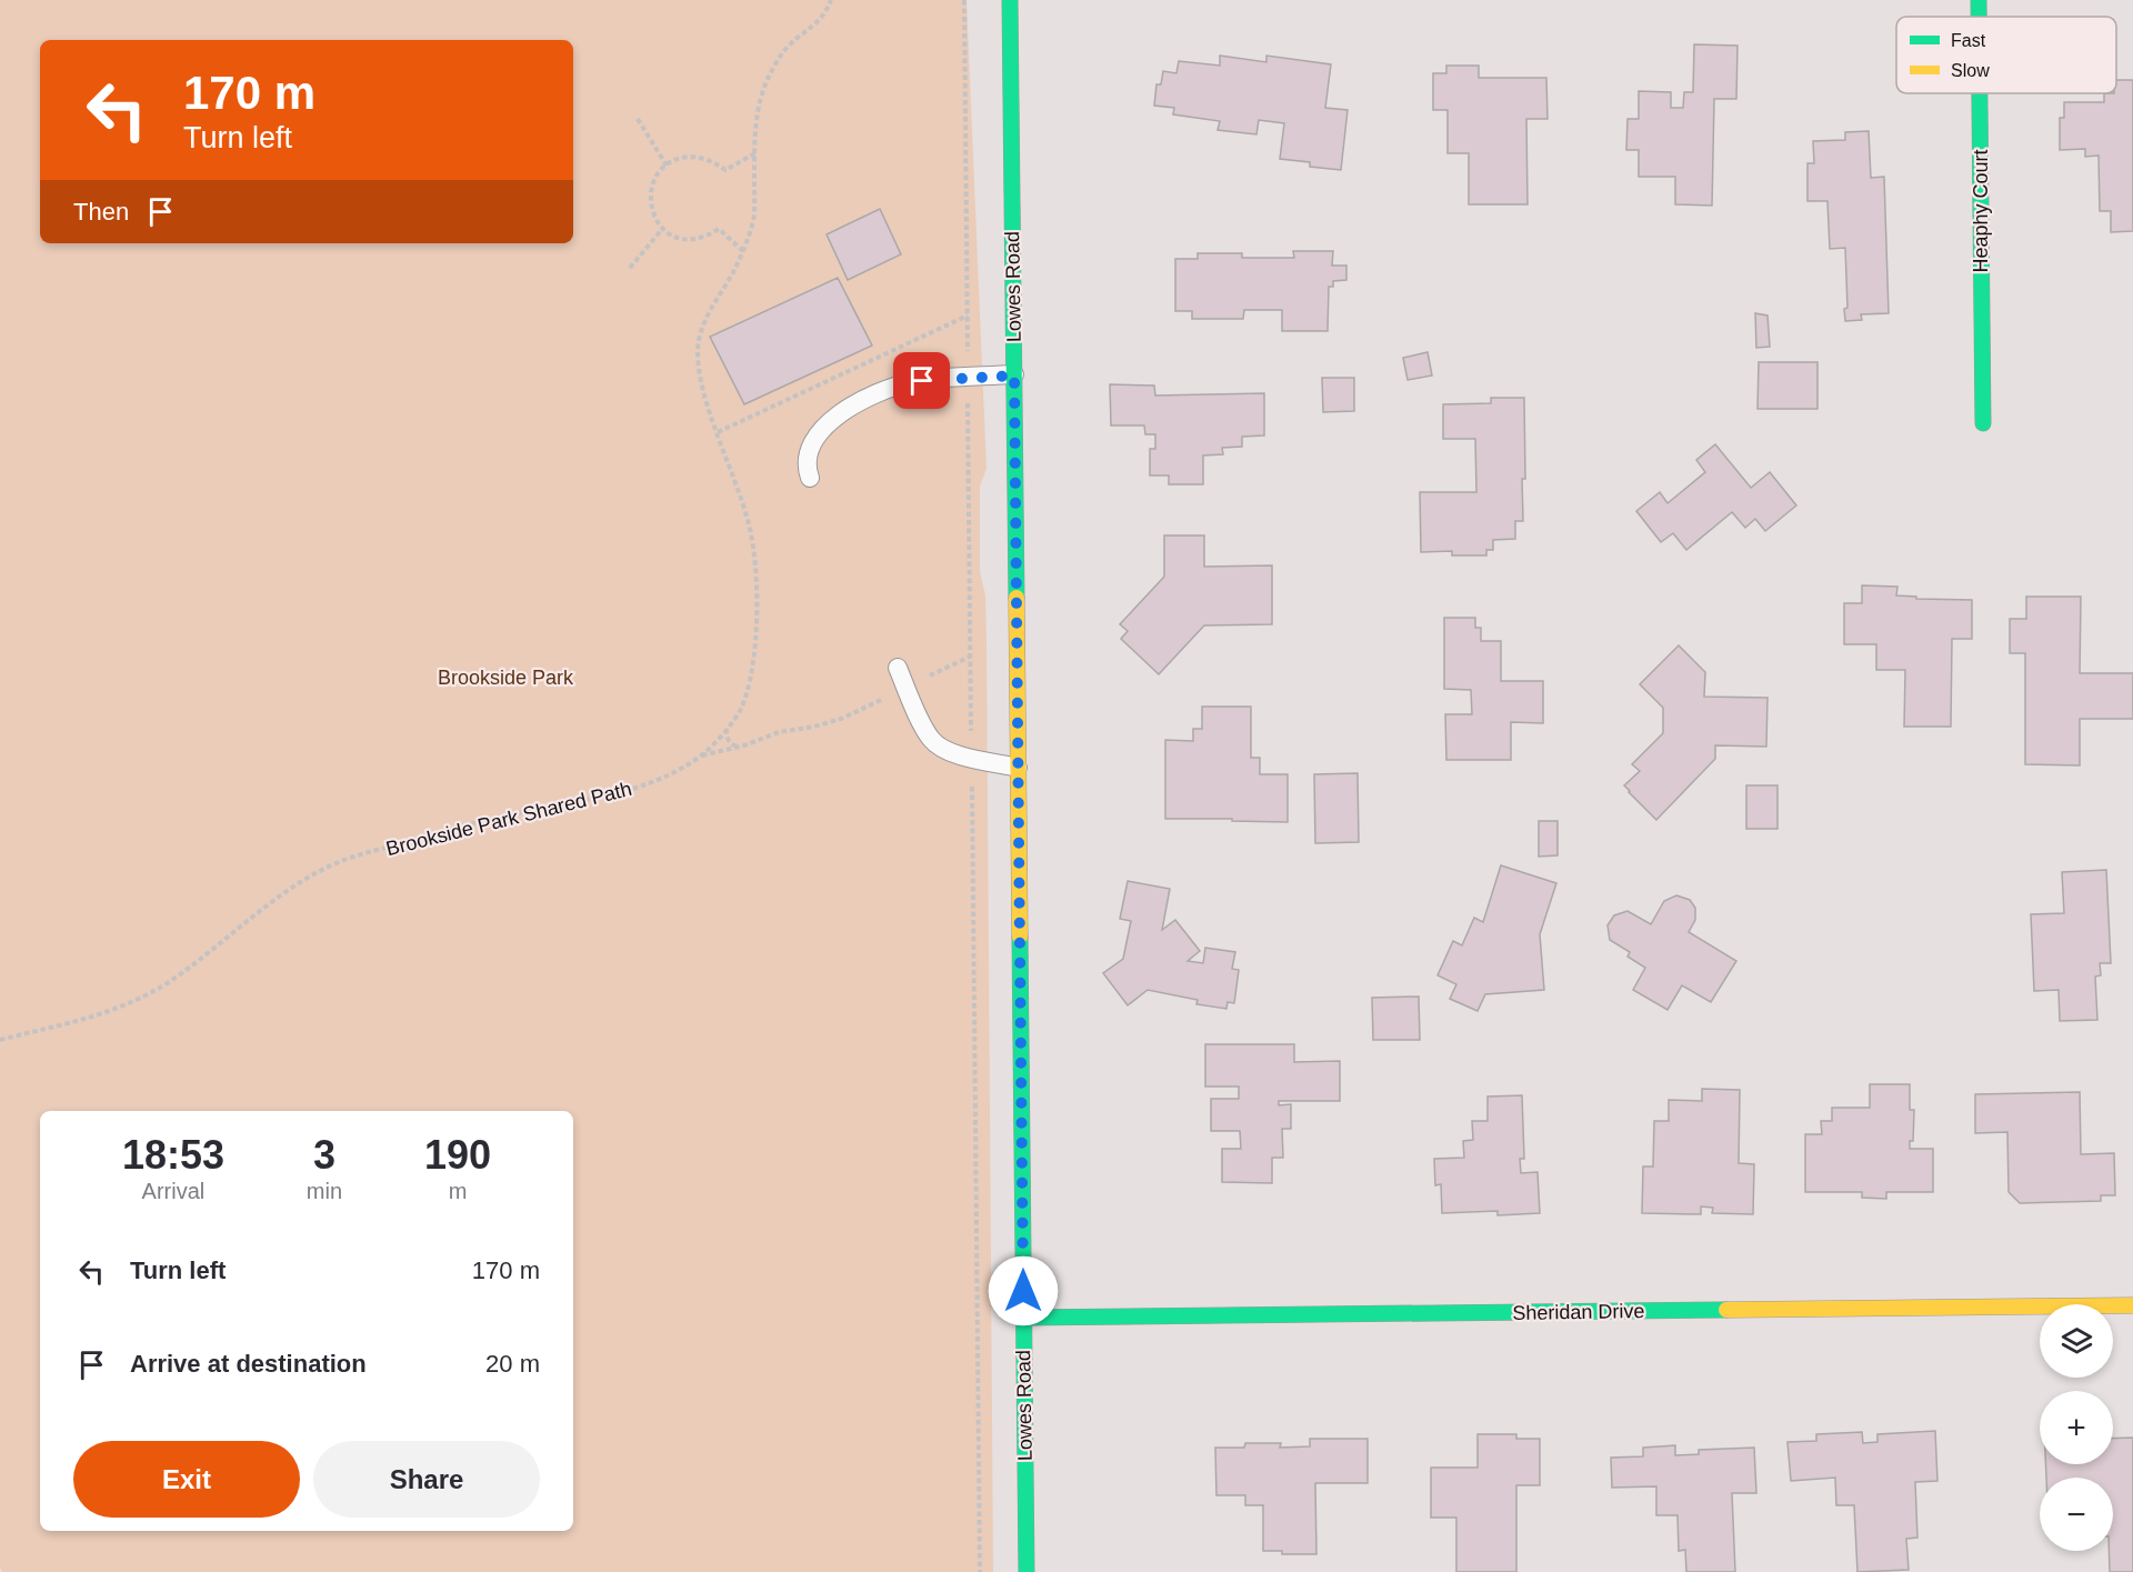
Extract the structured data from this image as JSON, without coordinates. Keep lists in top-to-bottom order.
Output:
{
  "streets": {
    "main road": ["Heaphy Court", "Lowes Road", "Sheridan Drive"],
    "path": ["Brookside Park Shared Path"]
  },
  "crossings": [
    ["Lowes Road", "Sheridan Drive"]
  ],
  "parks": ["Brookside Park"],
  "legend": ["Fast", "Slow"],
  "page": {
    "turn": ["170 m", "Turn left"],
    "then": "Then",
    "eta": [
      "18:53",
      "Arrival",
      "3",
      "min",
      "190",
      "m"
    ],
    "list": [
      {
        "name": "Turn left",
        "value": "170 m"
      },
      {
        "name": "Arrive at destination",
        "value": "20 m"
      }
    ],
    "map_buttons": ["+", "−"],
    "buttons": ["Exit", "Share"]
  }
}
